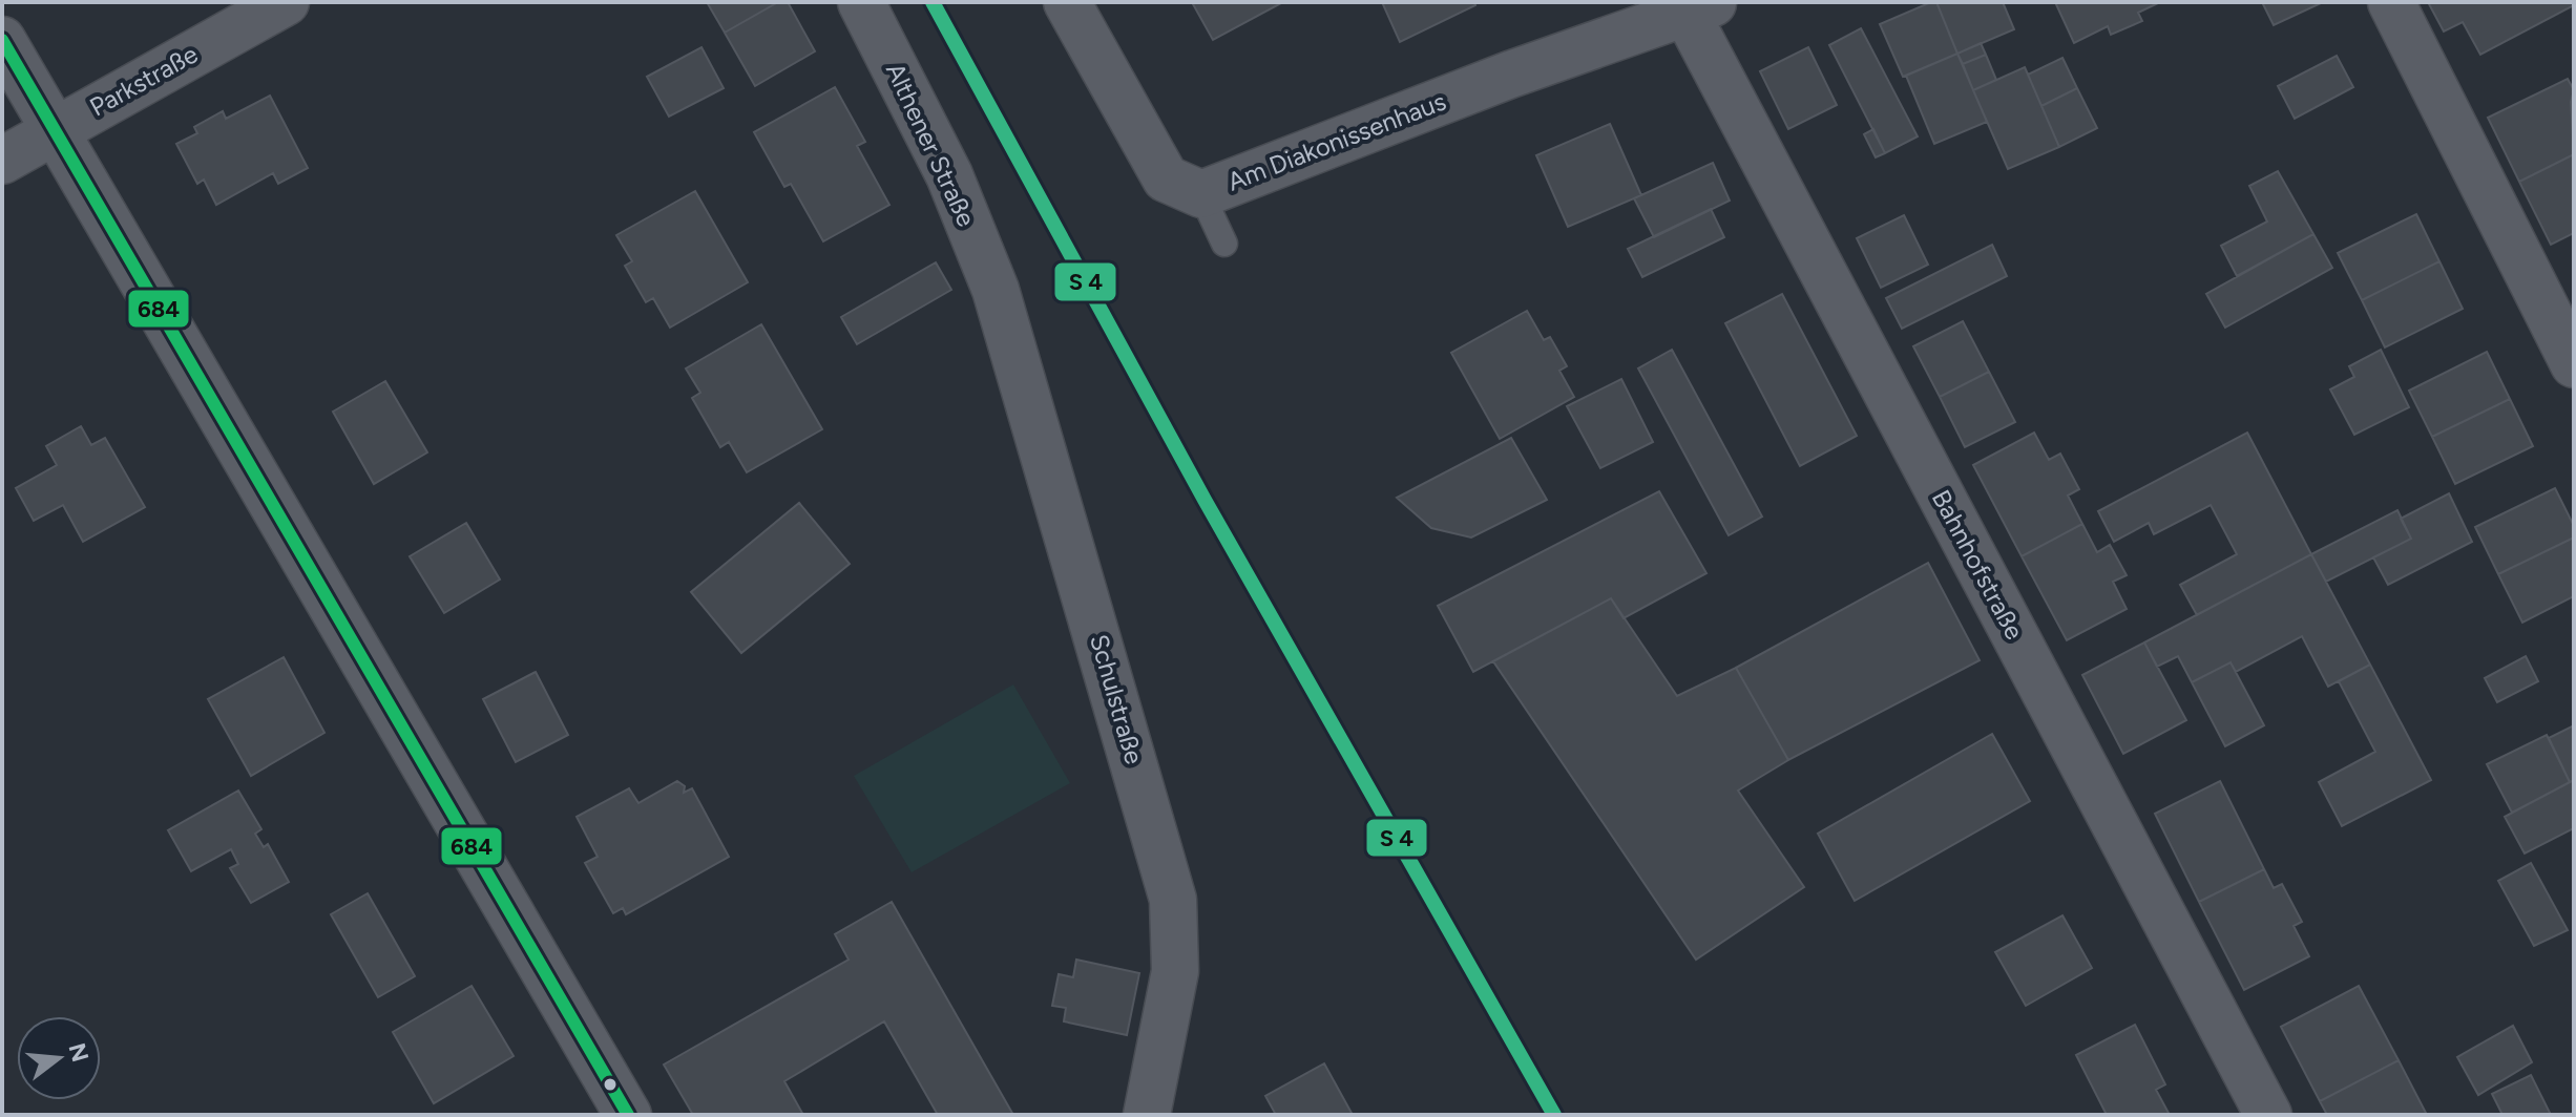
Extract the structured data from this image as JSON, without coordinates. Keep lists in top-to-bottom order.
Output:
{
  "streets": {
    "street": [
      "Parkstraße",
      "Am Diakonissenhaus",
      "Althener Straße",
      "Bahnhofstraße",
      "Schulstraße"
    ]
  },
  "crossings": [
    ["Am Diakonissenhaus", "Bahnhofstraße"],
    ["Althener Straße", "Schulstraße"]
  ],
  "lines": ["transit line 684"],
  "north": "right"
}
